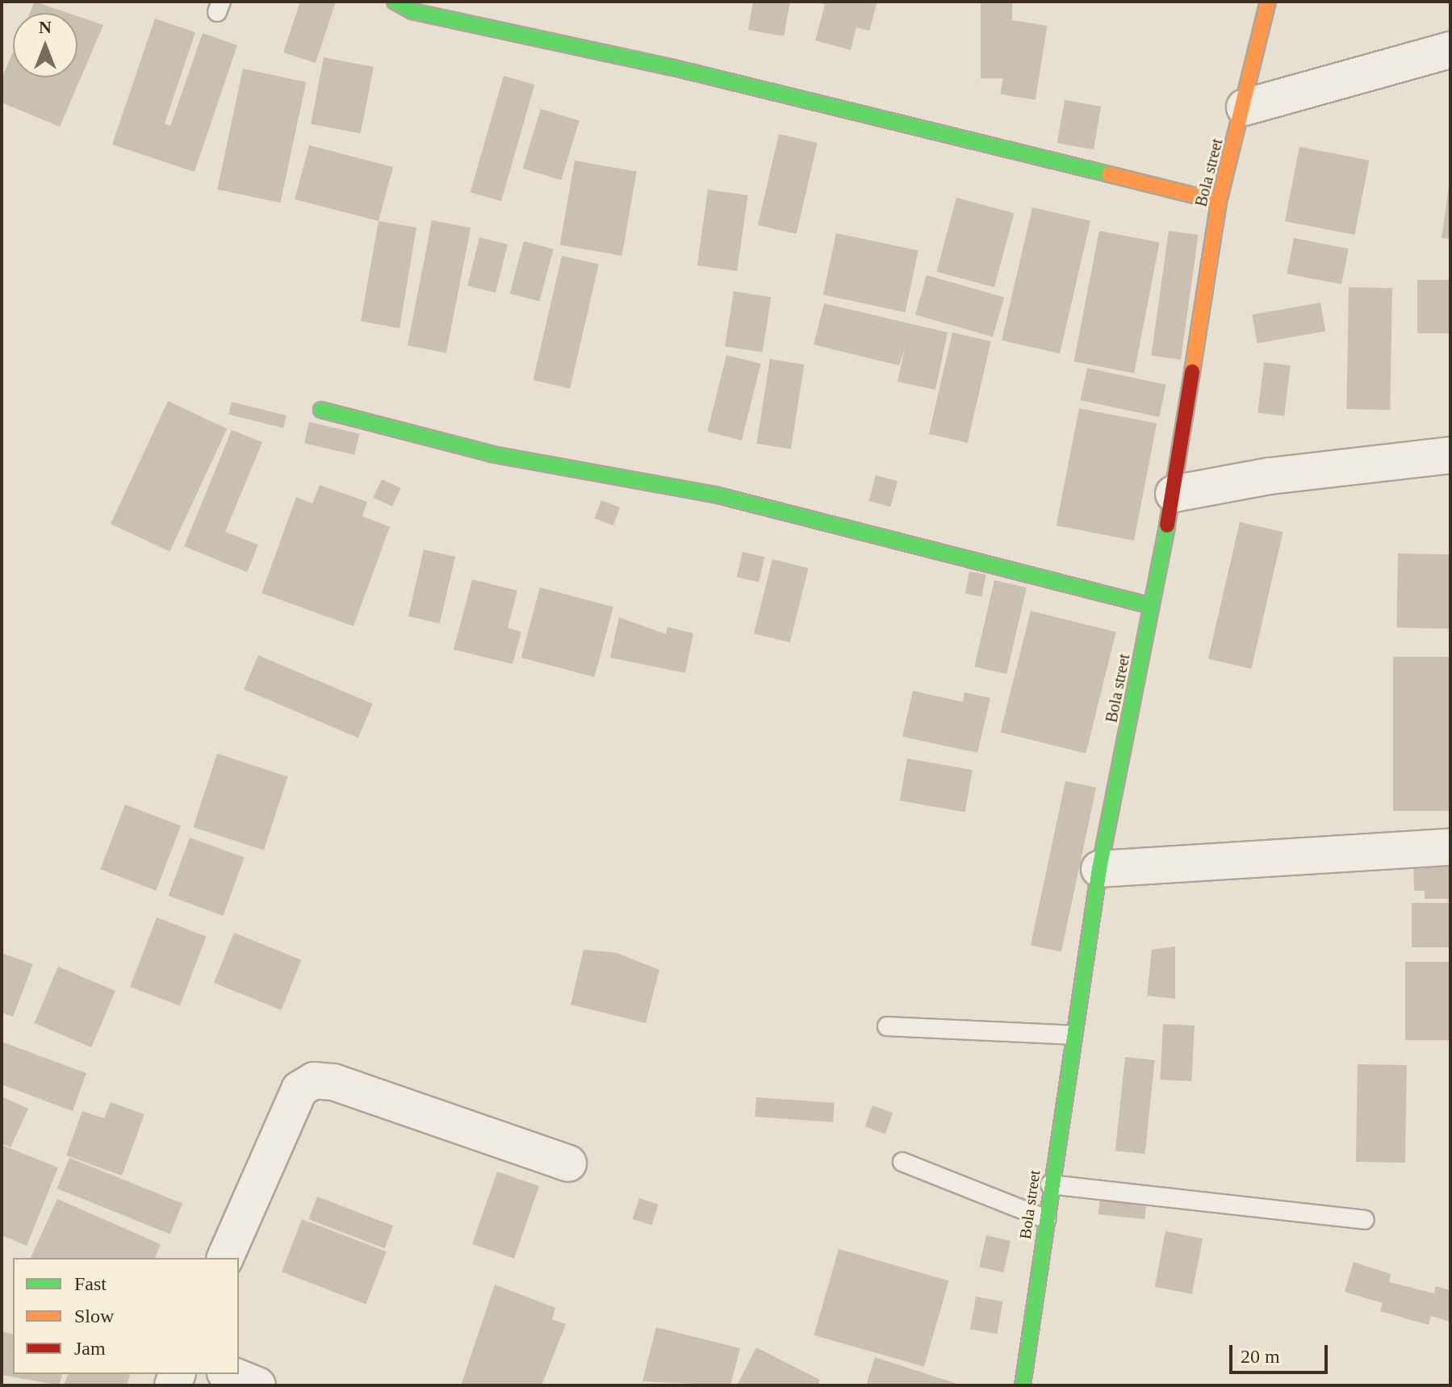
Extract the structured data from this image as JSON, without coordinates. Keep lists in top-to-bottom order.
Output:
{
  "streets": {
    "street": ["Bola street"]
  },
  "legend": ["Fast", "Slow", "Jam"],
  "scale_bar": "20 m",
  "north": "top"
}
